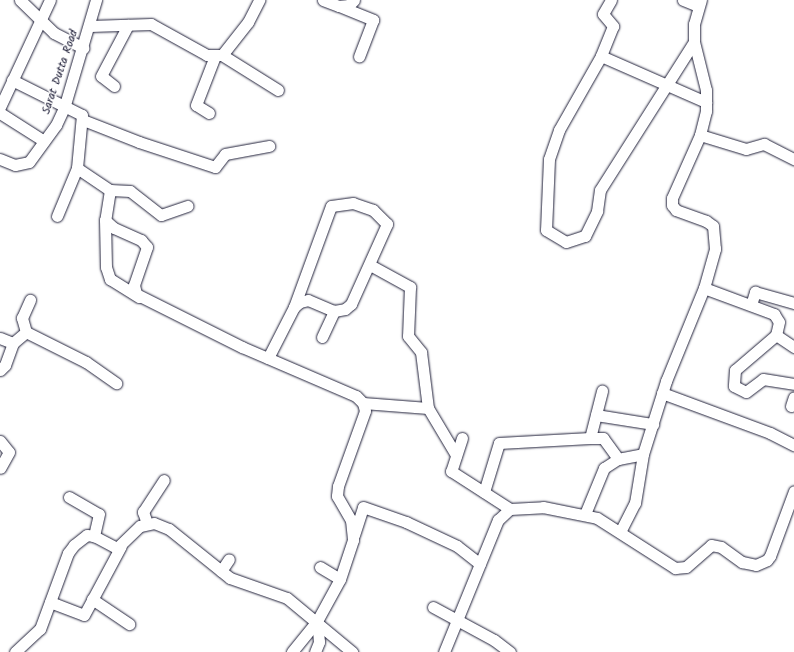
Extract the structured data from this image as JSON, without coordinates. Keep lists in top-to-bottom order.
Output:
{
  "streets": {
    "street": ["Sarat Dutta Road"]
  }
}
